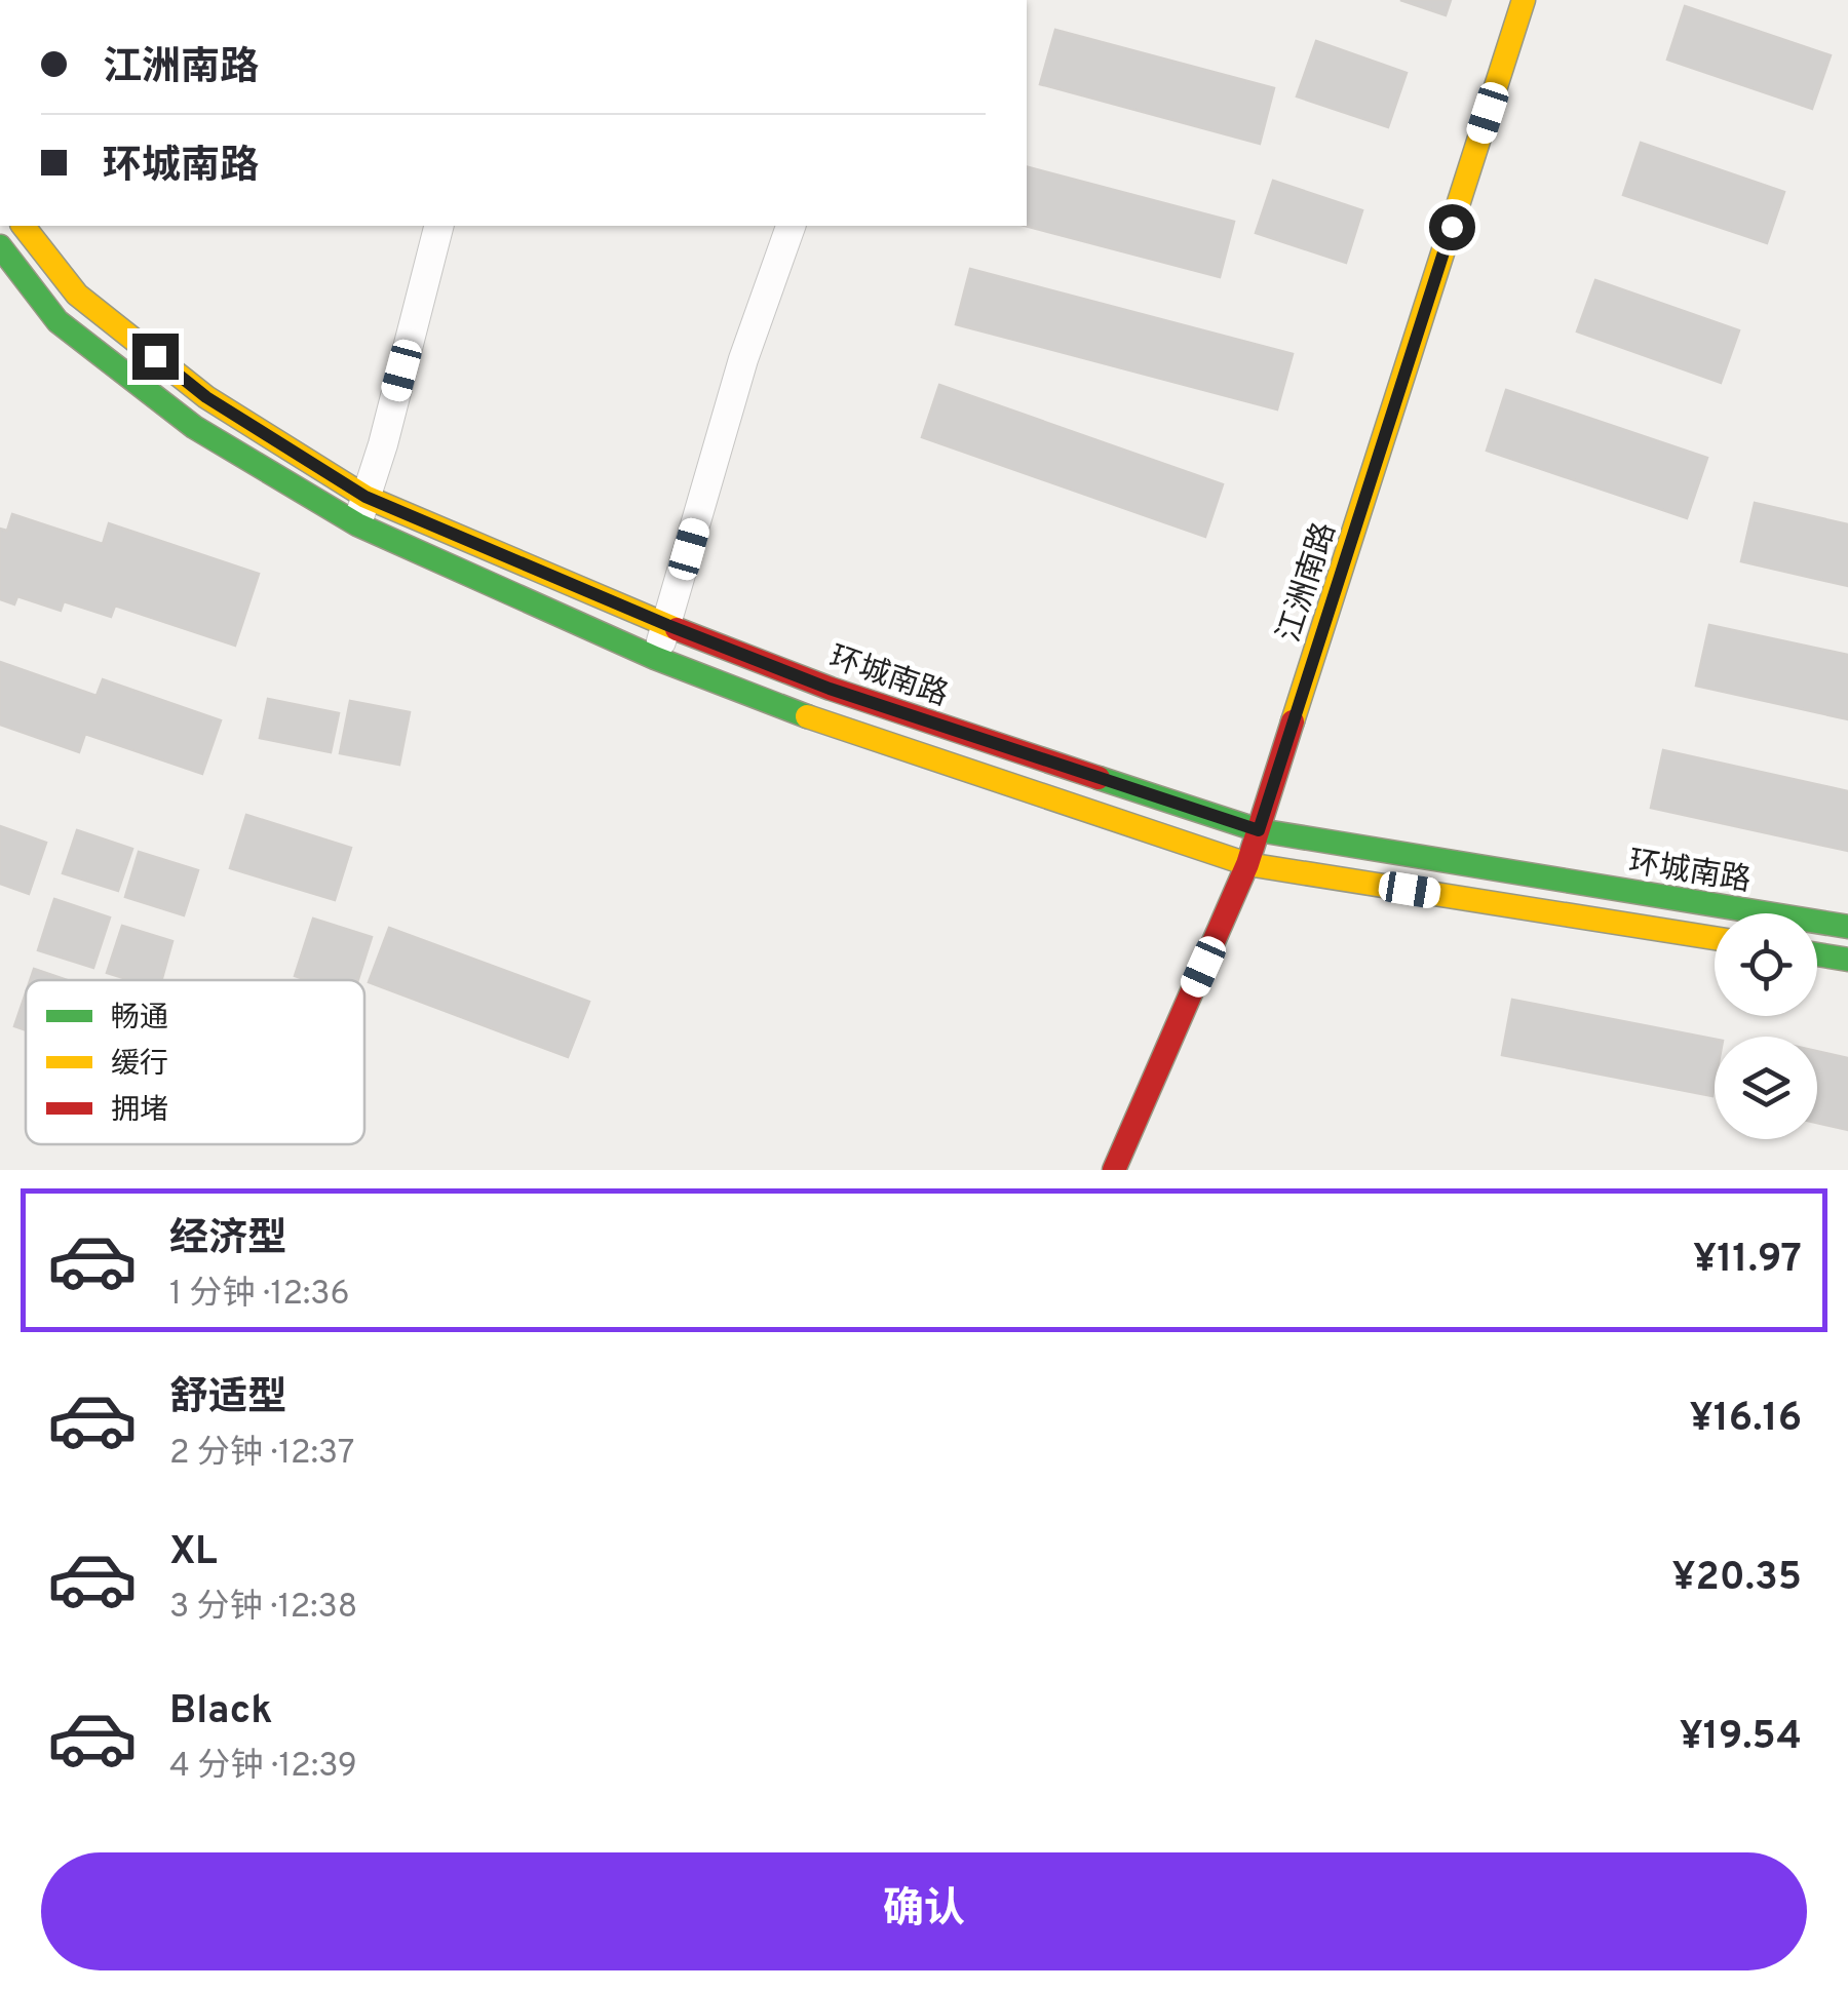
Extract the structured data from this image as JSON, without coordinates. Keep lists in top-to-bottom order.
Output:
{
  "streets": {
    "main road": ["江洲南路", "环城南路"]
  },
  "crossings": [
    ["江洲南路", "环城南路"]
  ],
  "legend": ["畅通", "缓行", "拥堵"],
  "page": {
    "banner": ["江洲南路", "环城南路"],
    "list": [
      {
        "name": "经济型",
        "note": "1 分钟 · 12:36",
        "value": "¥11.97"
      },
      {
        "name": "舒适型",
        "note": "2 分钟 · 12:37",
        "value": "¥16.16"
      },
      {
        "name": "XL",
        "note": "3 分钟 · 12:38",
        "value": "¥20.35"
      },
      {
        "name": "Black",
        "note": "4 分钟 · 12:39",
        "value": "¥19.54"
      }
    ],
    "buttons": "确认"
  }
}
